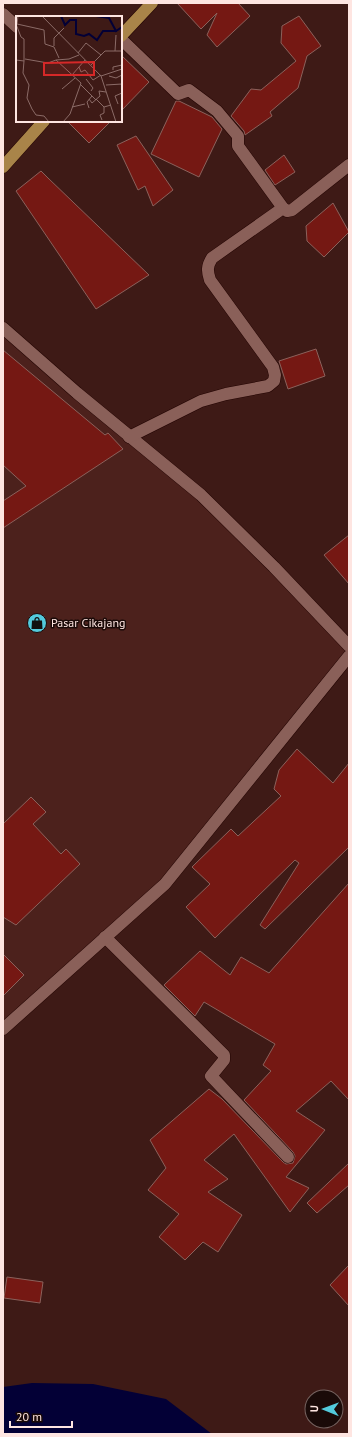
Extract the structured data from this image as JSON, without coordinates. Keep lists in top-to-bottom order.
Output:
{
  "places": {
    "shop": ["Pasar Cikajang"]
  },
  "scale_bar": "20 m",
  "north": "left"
}
